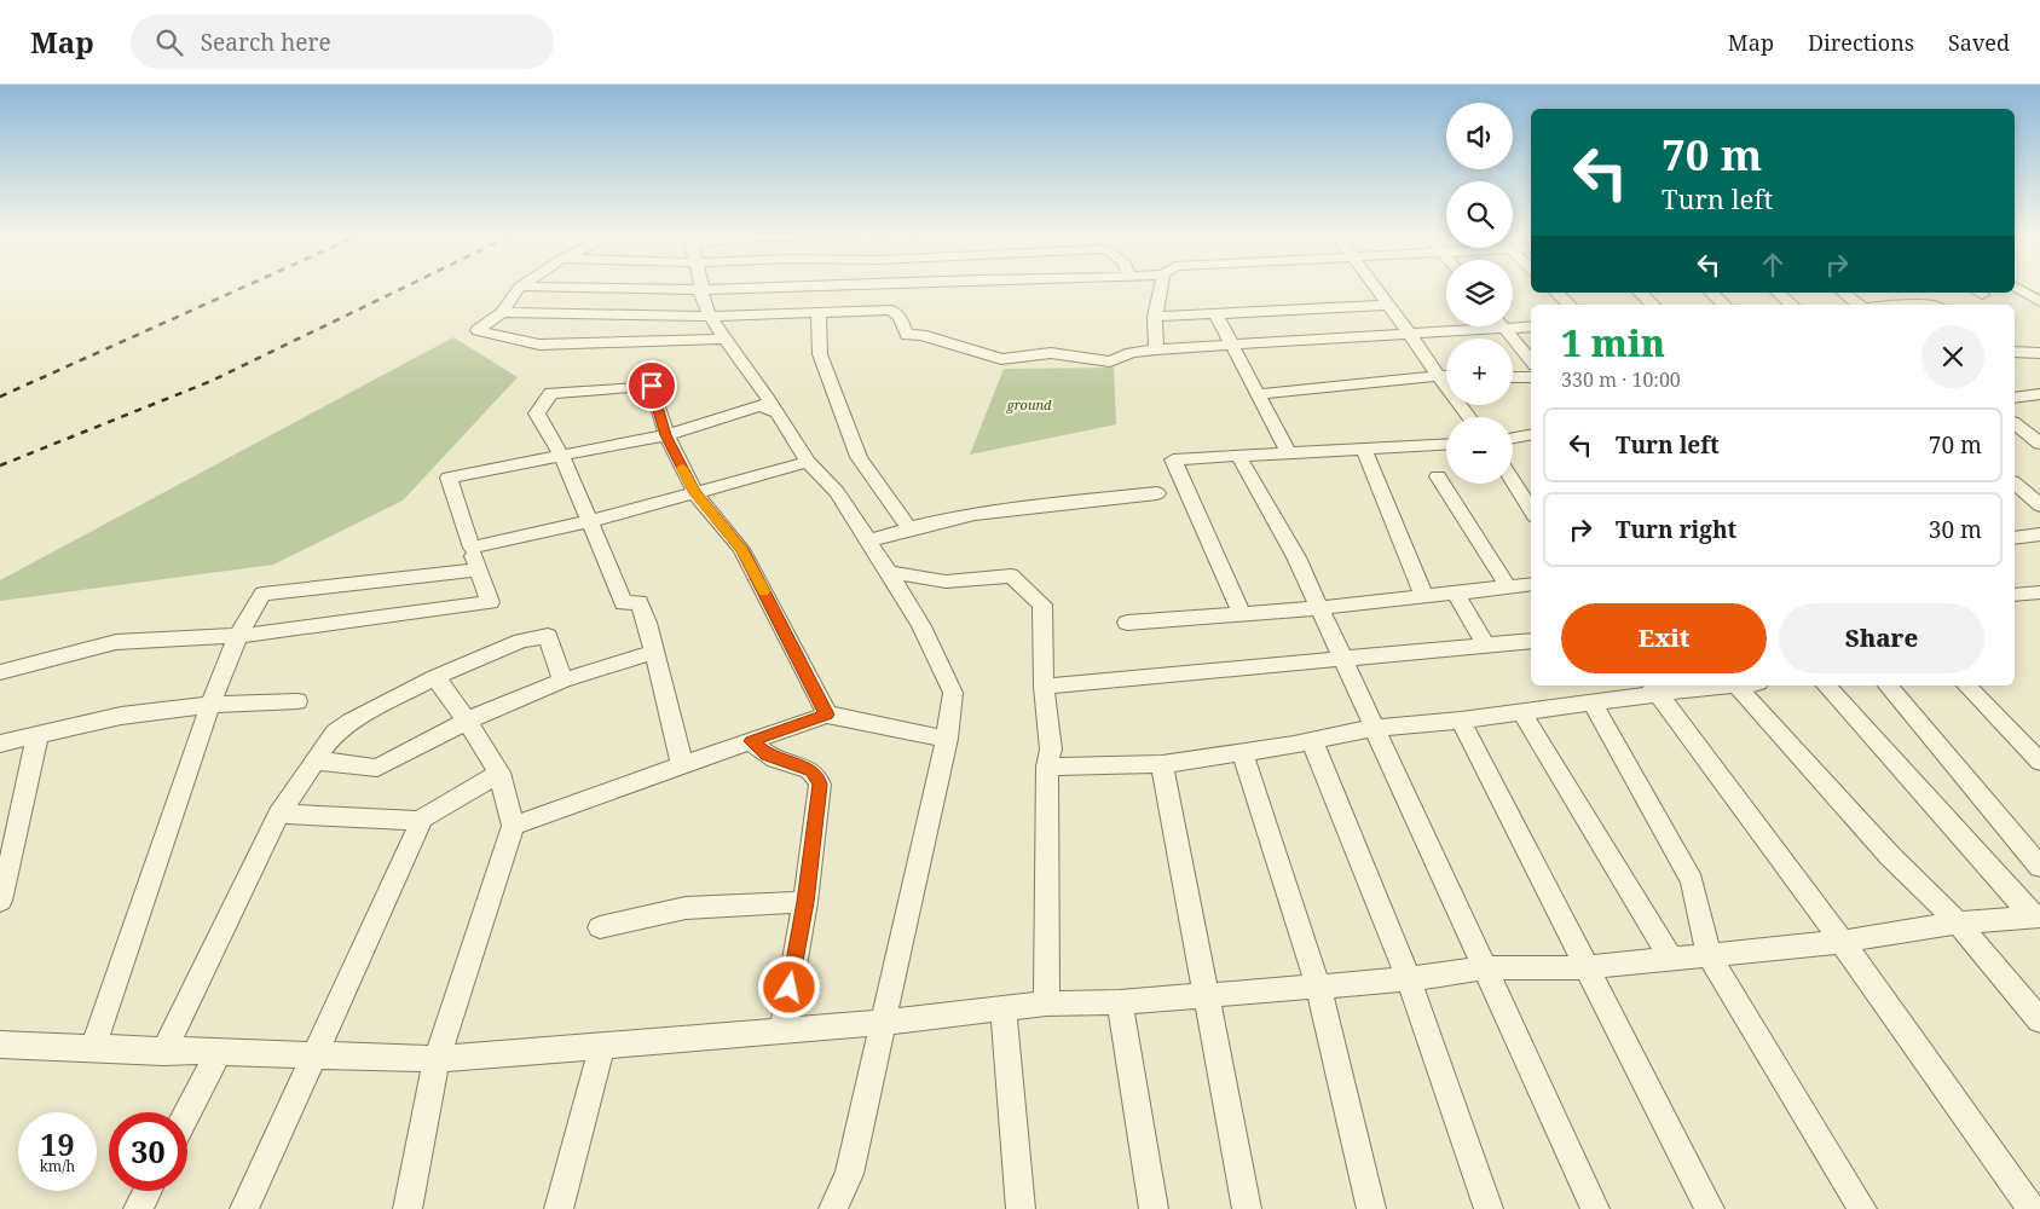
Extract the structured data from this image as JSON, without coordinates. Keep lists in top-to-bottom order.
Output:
{
  "parks": ["ground"],
  "page": {
    "header": "Map",
    "search": "Search here",
    "nav": ["Map", "Directions", "Saved"],
    "map_buttons": ["+", "−"],
    "turn": ["70 m", "Turn left"],
    "heading": ["1 min", "330 m · 10:00"],
    "list": [
      {
        "name": "Turn left",
        "value": "70 m"
      },
      {
        "name": "Turn right",
        "value": "30 m"
      }
    ],
    "buttons": ["Exit", "Share"],
    "speed": "19 km/h",
    "limit": "30"
  }
}
